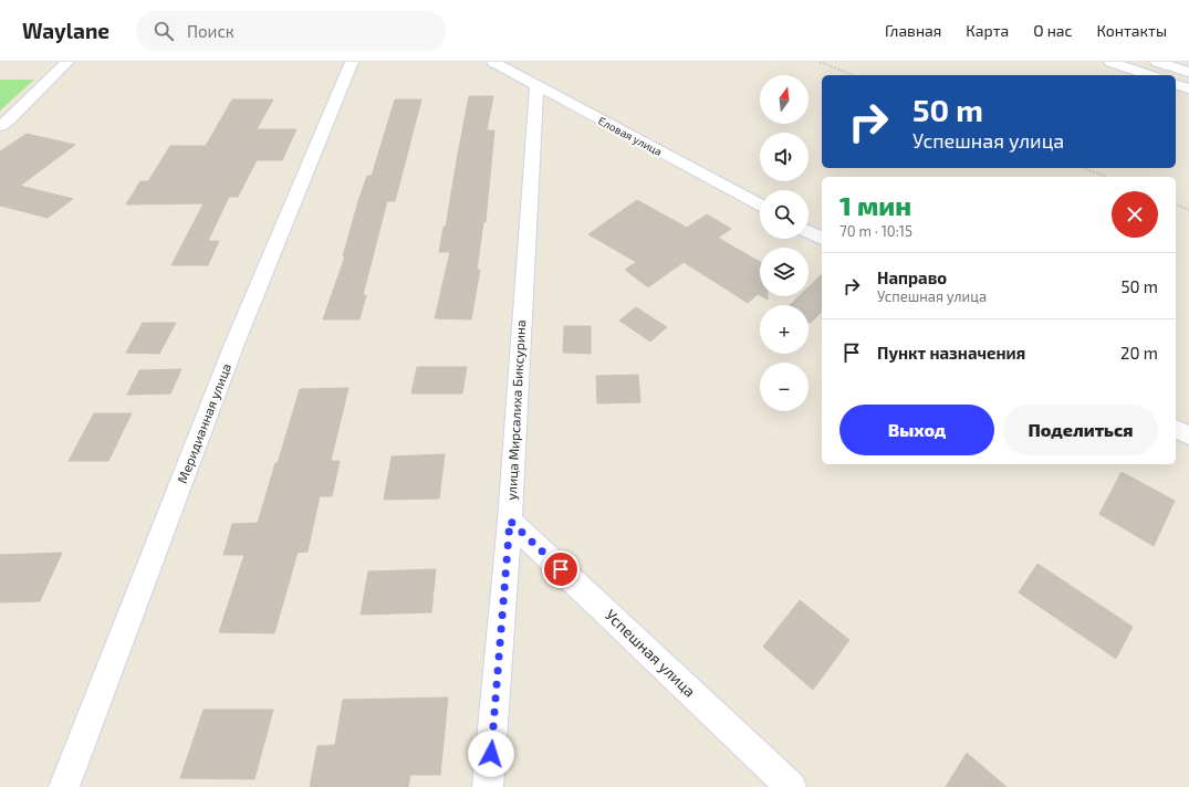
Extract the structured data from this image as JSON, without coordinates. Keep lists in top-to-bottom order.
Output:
{
  "streets": {
    "street": [
      "Еловая улица",
      "улица Мирсалиха Биксурина",
      "Меридианная улица",
      "Успешная улица"
    ]
  },
  "crossings": [
    ["Еловая улица", "улица Мирсалиха Биксурина"],
    ["улица Мирсалиха Биксурина", "Успешная улица"]
  ],
  "north": "top",
  "page": {
    "header": "Waylane",
    "search": "Поиск",
    "nav": [
      "Главная",
      "Карта",
      "О нас",
      "Контакты"
    ],
    "map_buttons": ["+", "−"],
    "turn": ["50 m", "Успешная улица"],
    "heading": ["1 мин", "70 m · 10:15"],
    "list": [
      {
        "name": "Направо",
        "note": "Успешная улица",
        "value": "50 m"
      },
      {
        "name": "Пункт назначения",
        "value": "20 m"
      }
    ],
    "buttons": ["Выход", "Поделиться"]
  }
}
